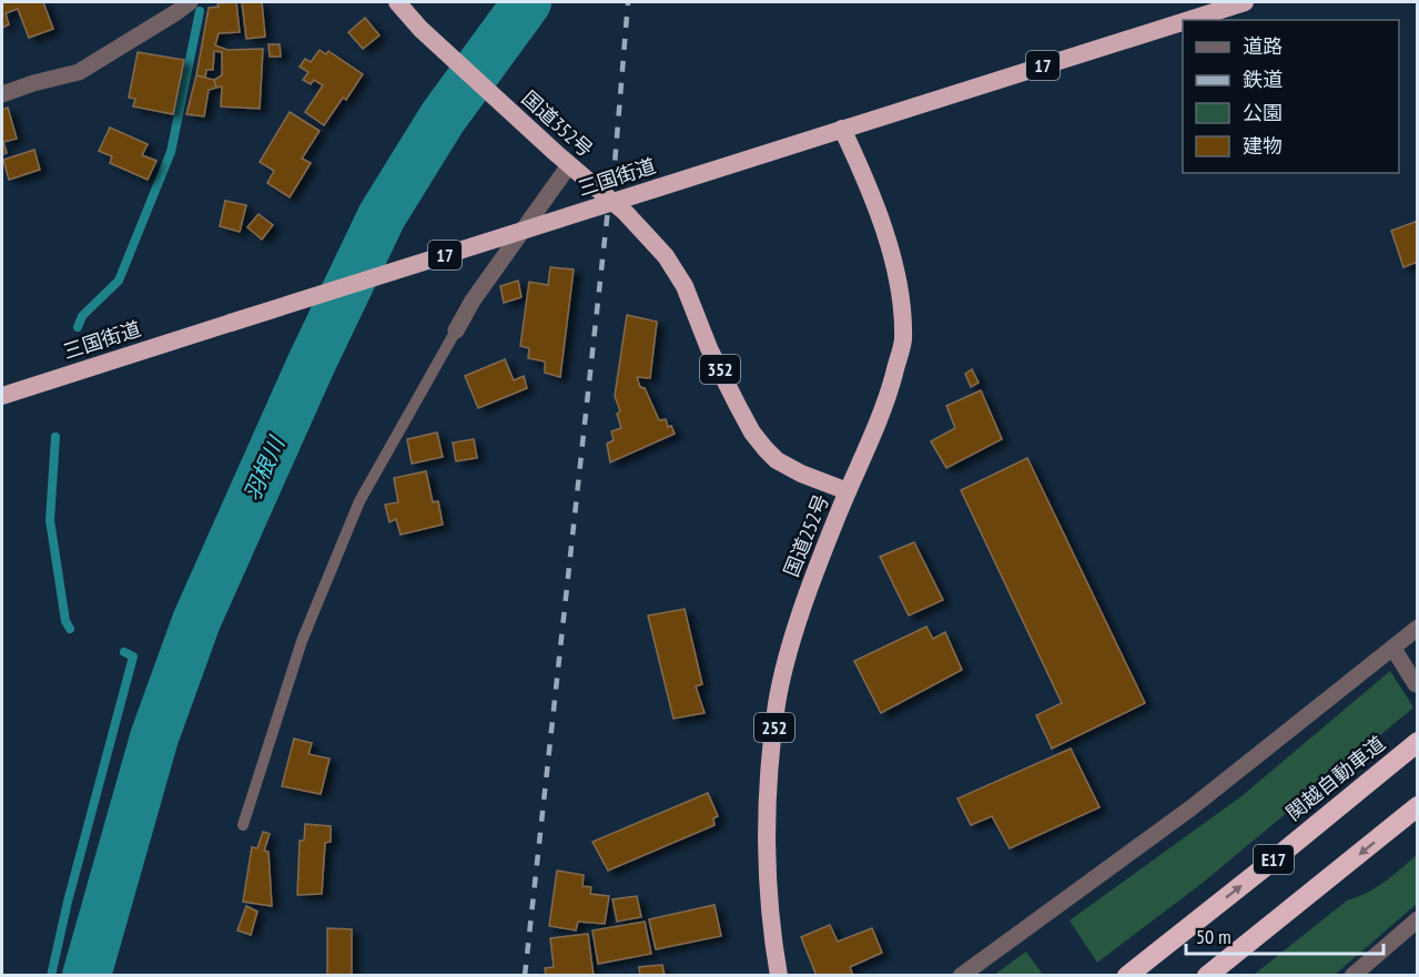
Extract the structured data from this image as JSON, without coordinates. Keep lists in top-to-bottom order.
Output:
{
  "streets": {
    "highway": [
      "17",
      "国道352号",
      "三国街道",
      "352",
      "国道252号",
      "252",
      "関越自動車道",
      "E17"
    ]
  },
  "crossings": [
    ["国道352号", "国道252号"],
    ["三国街道", "国道252号"]
  ],
  "water": ["羽根川"],
  "legend": [
    "道路",
    "鉄道",
    "公園",
    "建物"
  ],
  "scale_bar": "50 m"
}
